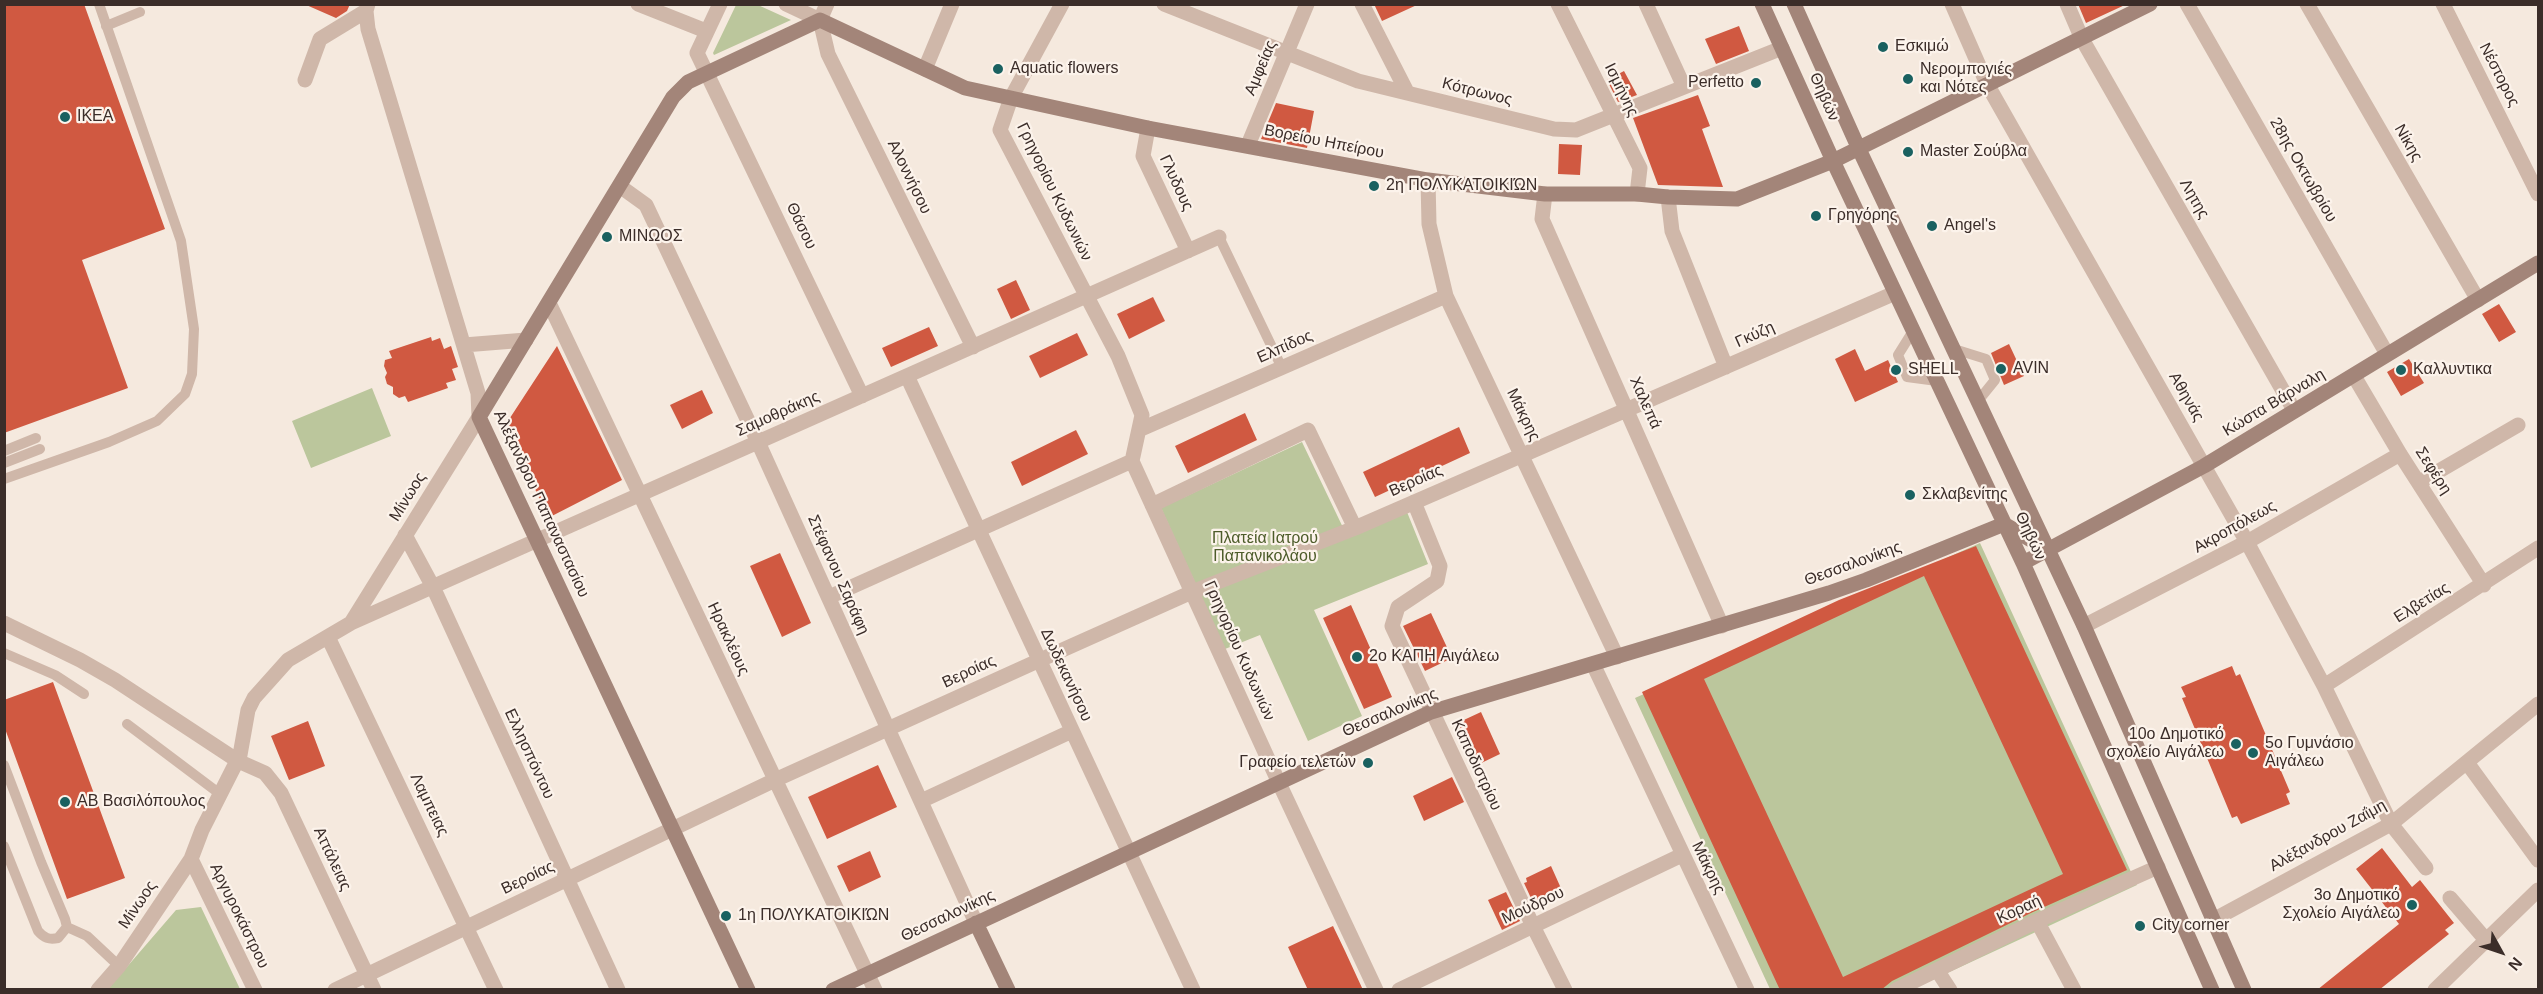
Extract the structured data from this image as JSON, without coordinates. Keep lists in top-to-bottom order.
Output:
{
  "streets": {
    "street": [
      "Αμφείας",
      "Νέστορος",
      "Ισμήνης",
      "Κότρωνος",
      "Θηβών",
      "Βορείου Ηπείρου",
      "Νίκης",
      "28ης Οκτωβρίου",
      "Αλοννήσου",
      "Γλυδους",
      "Γρηγορίου Κυδωνιών",
      "Λητης",
      "Θάσου",
      "Γκύζη",
      "Ελπίδος",
      "Αθηνάς",
      "Χαλεπά",
      "Κώστα Βάρναλη",
      "Σαμοθράκης",
      "Μάκρης",
      "Σεφέρη",
      "Βεροίας",
      "Μίνωος",
      "Αλέξανδρου Παπαναστασίου",
      "Ακροπόλεως",
      "Θεσσαλονίκης",
      "Στέφανου Σαράφη",
      "Ελβετίας",
      "Ηρακλέους",
      "Δωδεκανήσου",
      "Ελλησπόντου",
      "Καποδιστρίου",
      "Λαμπειας",
      "Αλέξανδρου Ζαΐμη",
      "Αττάλειας",
      "Μούδρου",
      "Κοραή",
      "Αργυροκάστρου"
    ]
  },
  "crossings": [
    ["Αμφείας", "Κότρωνος"],
    ["Αμφείας", "Βορείου Ηπείρου"],
    ["Ισμήνης", "Κότρωνος"],
    ["Ισμήνης", "Βορείου Ηπείρου"],
    ["Κότρωνος", "Θηβών"],
    ["Θηβών", "Βορείου Ηπείρου"],
    ["Θηβών", "Γκύζη"],
    ["Θηβών", "Κώστα Βάρναλη"],
    ["Θηβών", "Ακροπόλεως"],
    ["Θηβών", "Θεσσαλονίκης"],
    ["Θηβών", "Αλέξανδρου Ζαΐμη"],
    ["Θηβών", "Κοραή"],
    ["Βορείου Ηπείρου", "Αλοννήσου"],
    ["Βορείου Ηπείρου", "Γλυδους"],
    ["Βορείου Ηπείρου", "Γρηγορίου Κυδωνιών"],
    ["Βορείου Ηπείρου", "Λητης"],
    ["Βορείου Ηπείρου", "Αθηνάς"],
    ["Βορείου Ηπείρου", "Χαλεπά"],
    ["Βορείου Ηπείρου", "Μάκρης"],
    ["Νίκης", "Κώστα Βάρναλη"],
    ["28ης Οκτωβρίου", "Κώστα Βάρναλη"],
    ["Αλοννήσου", "Σαμοθράκης"],
    ["Γλυδους", "Σαμοθράκης"],
    ["Γρηγορίου Κυδωνιών", "Ελπίδος"],
    ["Γρηγορίου Κυδωνιών", "Σαμοθράκης"],
    ["Γρηγορίου Κυδωνιών", "Βεροίας"],
    ["Γρηγορίου Κυδωνιών", "Θεσσαλονίκης"],
    ["Λητης", "Κώστα Βάρναλη"],
    ["Θάσου", "Σαμοθράκης"],
    ["Θάσου", "Μίνωος"],
    ["Γκύζη", "Χαλεπά"],
    ["Γκύζη", "Βεροίας"],
    ["Ελπίδος", "Μάκρης"],
    ["Αθηνάς", "Κώστα Βάρναλη"],
    ["Αθηνάς", "Ακροπόλεως"],
    ["Αθηνάς", "Ελβετίας"],
    ["Αθηνάς", "Αλέξανδρου Ζαΐμη"],
    ["Χαλεπά", "Βεροίας"],
    ["Χαλεπά", "Θεσσαλονίκης"],
    ["Κώστα Βάρναλη", "Σεφέρη"],
    ["Σαμοθράκης", "Μίνωος"],
    ["Σαμοθράκης", "Αλέξανδρου Παπαναστασίου"],
    ["Σαμοθράκης", "Στέφανου Σαράφη"],
    ["Σαμοθράκης", "Ηρακλέους"],
    ["Σαμοθράκης", "Δωδεκανήσου"],
    ["Σαμοθράκης", "Ελλησπόντου"],
    ["Μάκρης", "Βεροίας"],
    ["Μάκρης", "Θεσσαλονίκης"],
    ["Μάκρης", "Μούδρου"],
    ["Σεφέρη", "Ακροπόλεως"],
    ["Σεφέρη", "Ελβετίας"],
    ["Βεροίας", "Αλέξανδρου Παπαναστασίου"],
    ["Βεροίας", "Στέφανου Σαράφη"],
    ["Βεροίας", "Ηρακλέους"],
    ["Βεροίας", "Δωδεκανήσου"],
    ["Βεροίας", "Ελλησπόντου"],
    ["Βεροίας", "Καποδιστρίου"],
    ["Βεροίας", "Λαμπειας"],
    ["Βεροίας", "Αττάλειας"],
    ["Μίνωος", "Αλέξανδρου Παπαναστασίου"],
    ["Μίνωος", "Στέφανου Σαράφη"],
    ["Μίνωος", "Ηρακλέους"],
    ["Μίνωος", "Ελλησπόντου"],
    ["Μίνωος", "Λαμπειας"],
    ["Μίνωος", "Αττάλειας"],
    ["Μίνωος", "Αργυροκάστρου"],
    ["Θεσσαλονίκης", "Στέφανου Σαράφη"],
    ["Θεσσαλονίκης", "Ηρακλέους"],
    ["Θεσσαλονίκης", "Δωδεκανήσου"],
    ["Θεσσαλονίκης", "Καποδιστρίου"],
    ["Καποδιστρίου", "Μούδρου"]
  ],
  "parks": ["Πλατεία Ιατρού Παπανικολάου"],
  "places": [
    "Εσκιμώ",
    "Aquatic flowers",
    "Νερομπογιές και Νότες",
    "Perfetto",
    "IKEA",
    "Master Σούβλα",
    "2η ΠΟΛΥΚΑΤΟΙΚΙΏΝ",
    "Γρηγόρης",
    "Angel's",
    "ΜΙΝΩΟΣ",
    "AVIN",
    "SHELL",
    "Καλλυντικα",
    "Σκλαβενίτης",
    "2ο ΚΑΠΗ Αιγάλεω",
    "10ο Δημοτικό σχολείο Αιγάλεω",
    "5ο Γυμνάσιο Αιγάλεω",
    "Γραφείο τελετών",
    "ΑΒ Βασιλόπουλος",
    "3ο Δημοτικό Σχολείο Αιγάλεω",
    "1η ΠΟΛΥΚΑΤΟΙΚΙΏΝ",
    "City corner"
  ],
  "north": "bottom right"
}
